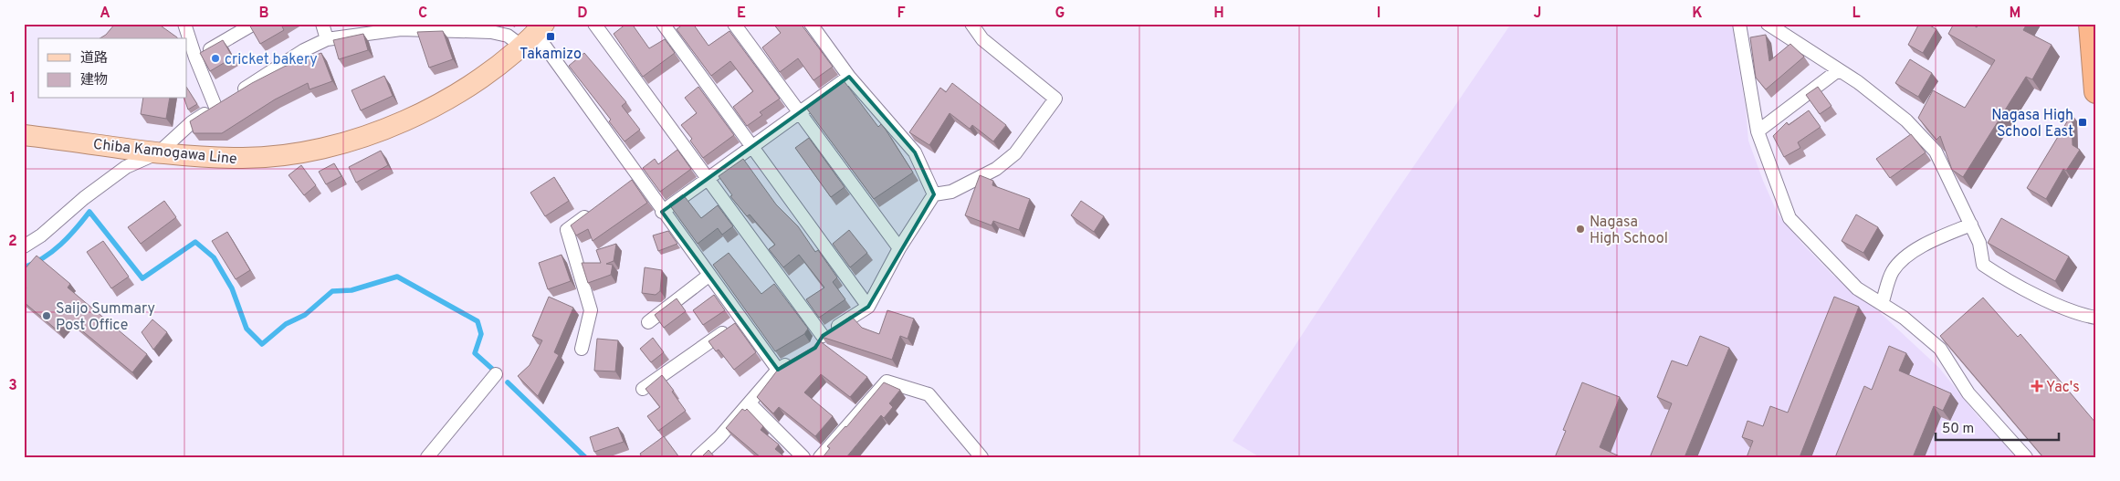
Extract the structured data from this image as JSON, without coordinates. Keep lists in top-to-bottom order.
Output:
{
  "streets": {
    "main road": ["Chiba Kamogawa Line"]
  },
  "places": {
    "transit": ["Takamizo", "Nagasa High School East"],
    "other": ["cricket bakery", "Nagasa High School", "Saijo Summary Post Office"],
    "health": ["Yac's"]
  },
  "legend": ["道路", "建物"],
  "scale_bar": "50 m",
  "grid": {
    "columns": [
      "A",
      "B",
      "C",
      "D",
      "E",
      "F",
      "G",
      "H",
      "I",
      "J",
      "K",
      "L",
      "M"
    ],
    "rows": ["1", "2", "3"]
  }
}
